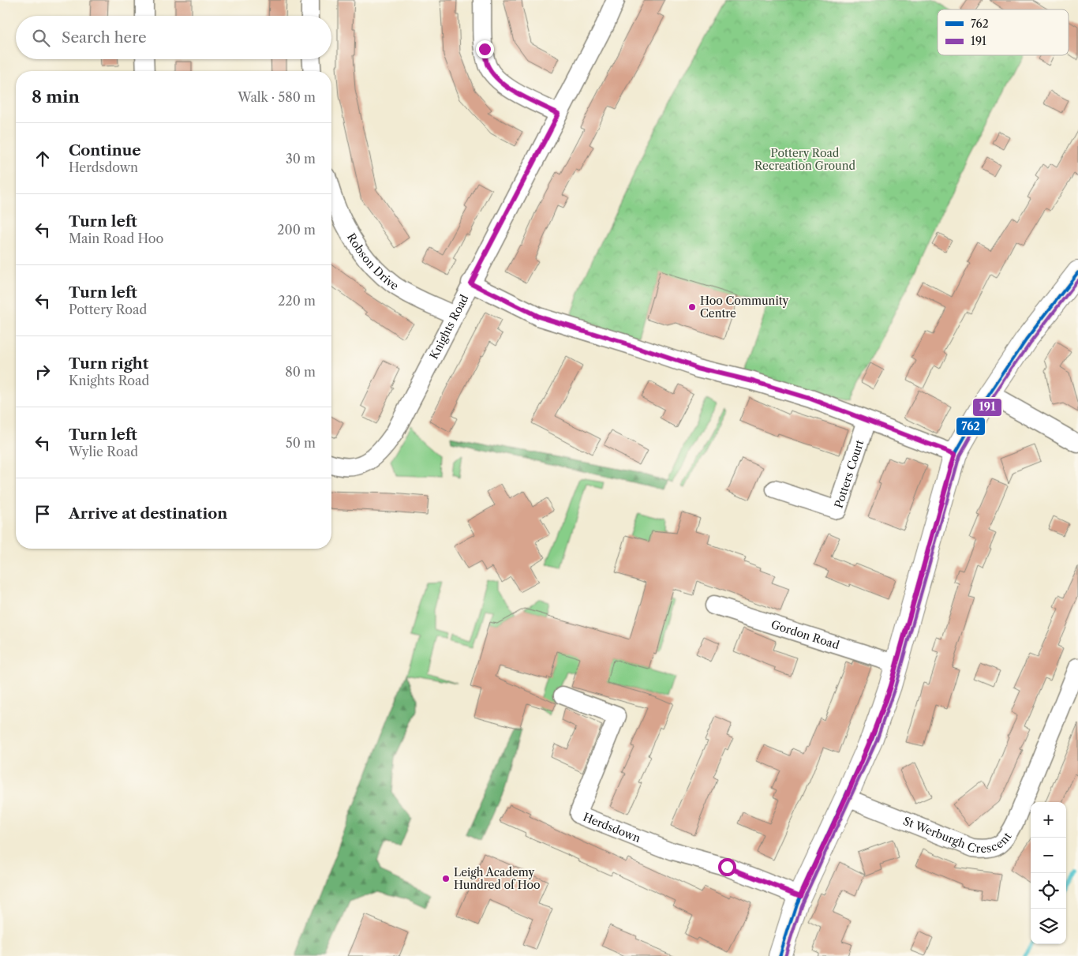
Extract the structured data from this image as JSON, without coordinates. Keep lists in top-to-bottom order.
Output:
{
  "streets": {
    "street": [
      "Robson Drive",
      "Knights Road",
      "Potters Court",
      "Gordon Road",
      "St Werburgh Crescent",
      "Herdsdown"
    ]
  },
  "crossings": [
    ["Robson Drive", "Knights Road"]
  ],
  "parks": ["Pottery Road Recreation Ground"],
  "places": ["Hoo Community Centre", "Leigh Academy Hundred of Hoo"],
  "lines": ["transit line 762", "transit line 191"],
  "legend": ["762", "191"],
  "page": {
    "search": "Search here",
    "heading": ["8 min", "Walk · 580 m"],
    "list": [
      ["Continue", "Herdsdown", "30 m"],
      ["Turn left", "Main Road Hoo", "200 m"],
      ["Turn left", "Pottery Road", "220 m"],
      ["Turn right", "Knights Road", "80 m"],
      ["Turn left", "Wylie Road", "50 m"],
      "Arrive at destination"
    ],
    "map_buttons": ["+", "−"]
  }
}
